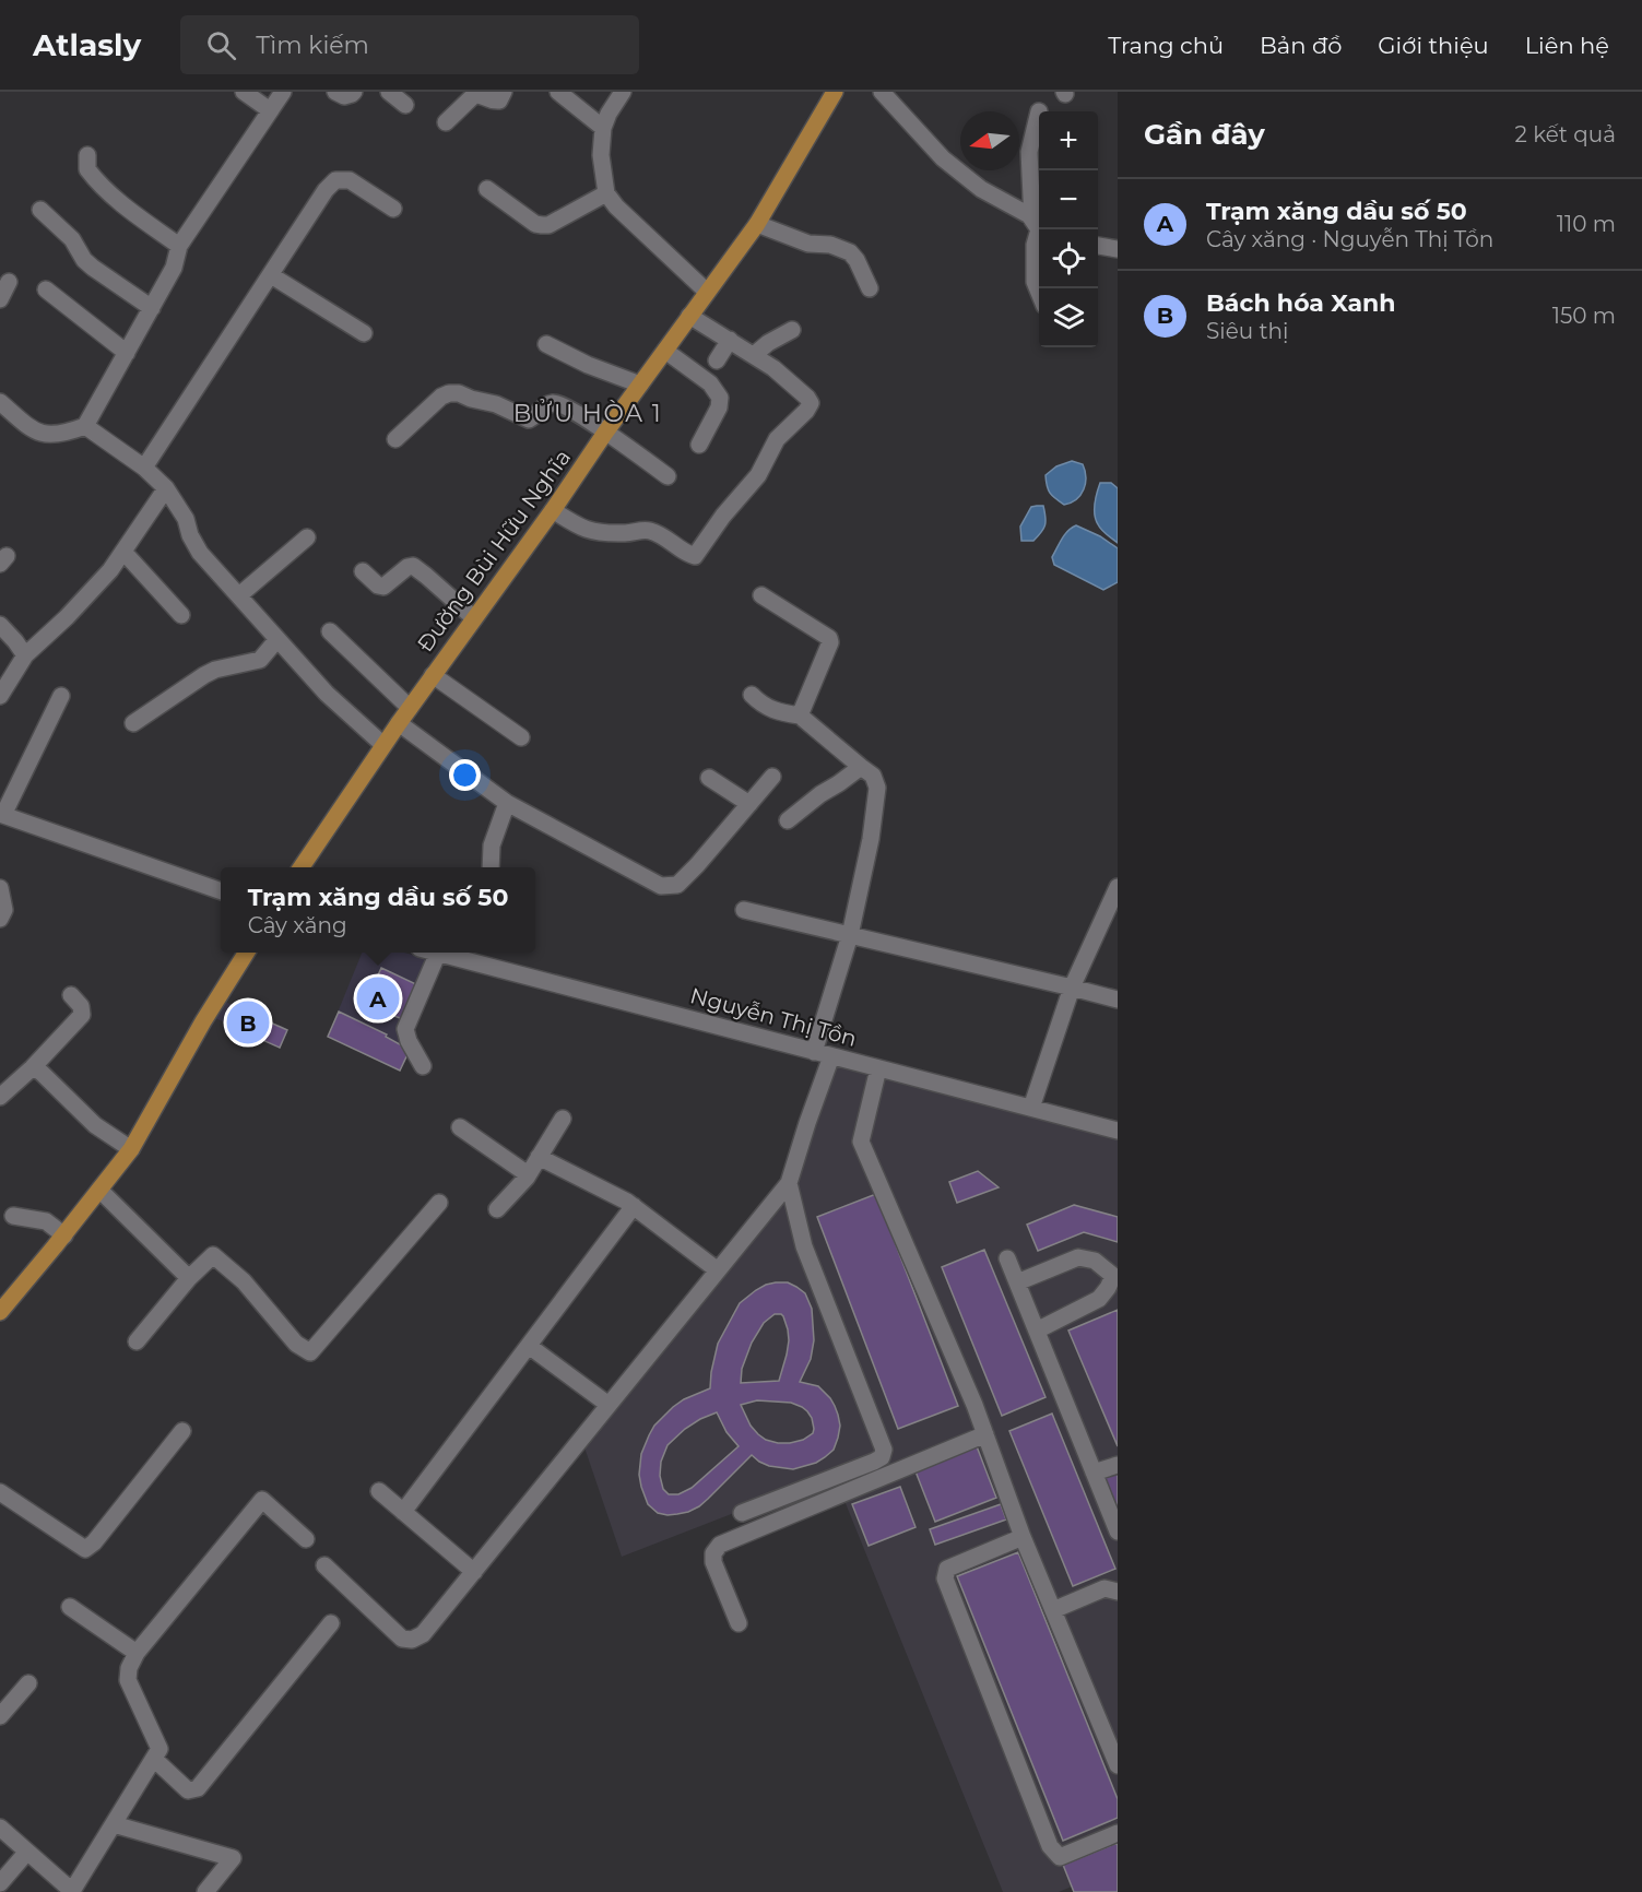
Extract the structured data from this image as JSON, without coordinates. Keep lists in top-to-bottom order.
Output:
{
  "streets": {
    "main road": ["Đường Bùi Hữu Nghĩa"],
    "street": ["Nguyễn Thị Tồn"]
  },
  "districts": ["BỬU HÒA 1"],
  "north": "left",
  "page": {
    "header": "Atlasly",
    "search": "Tìm kiếm",
    "nav": [
      "Trang chủ",
      "Bản đồ",
      "Giới thiệu",
      "Liên hệ"
    ],
    "heading": ["Gần đây", "2 kết quả"],
    "map_buttons": ["+", "−"],
    "list": [
      {
        "mark": "A",
        "name": "Trạm xăng dầu số 50",
        "note": "Cây xăng · Nguyễn Thị Tồn",
        "value": "110 m"
      },
      {
        "mark": "B",
        "name": "Bách hóa Xanh",
        "note": "Siêu thị",
        "value": "150 m"
      }
    ],
    "popup": ["Trạm xăng dầu số 50", "Cây xăng"],
    "pins": ["A", "B"]
  }
}
